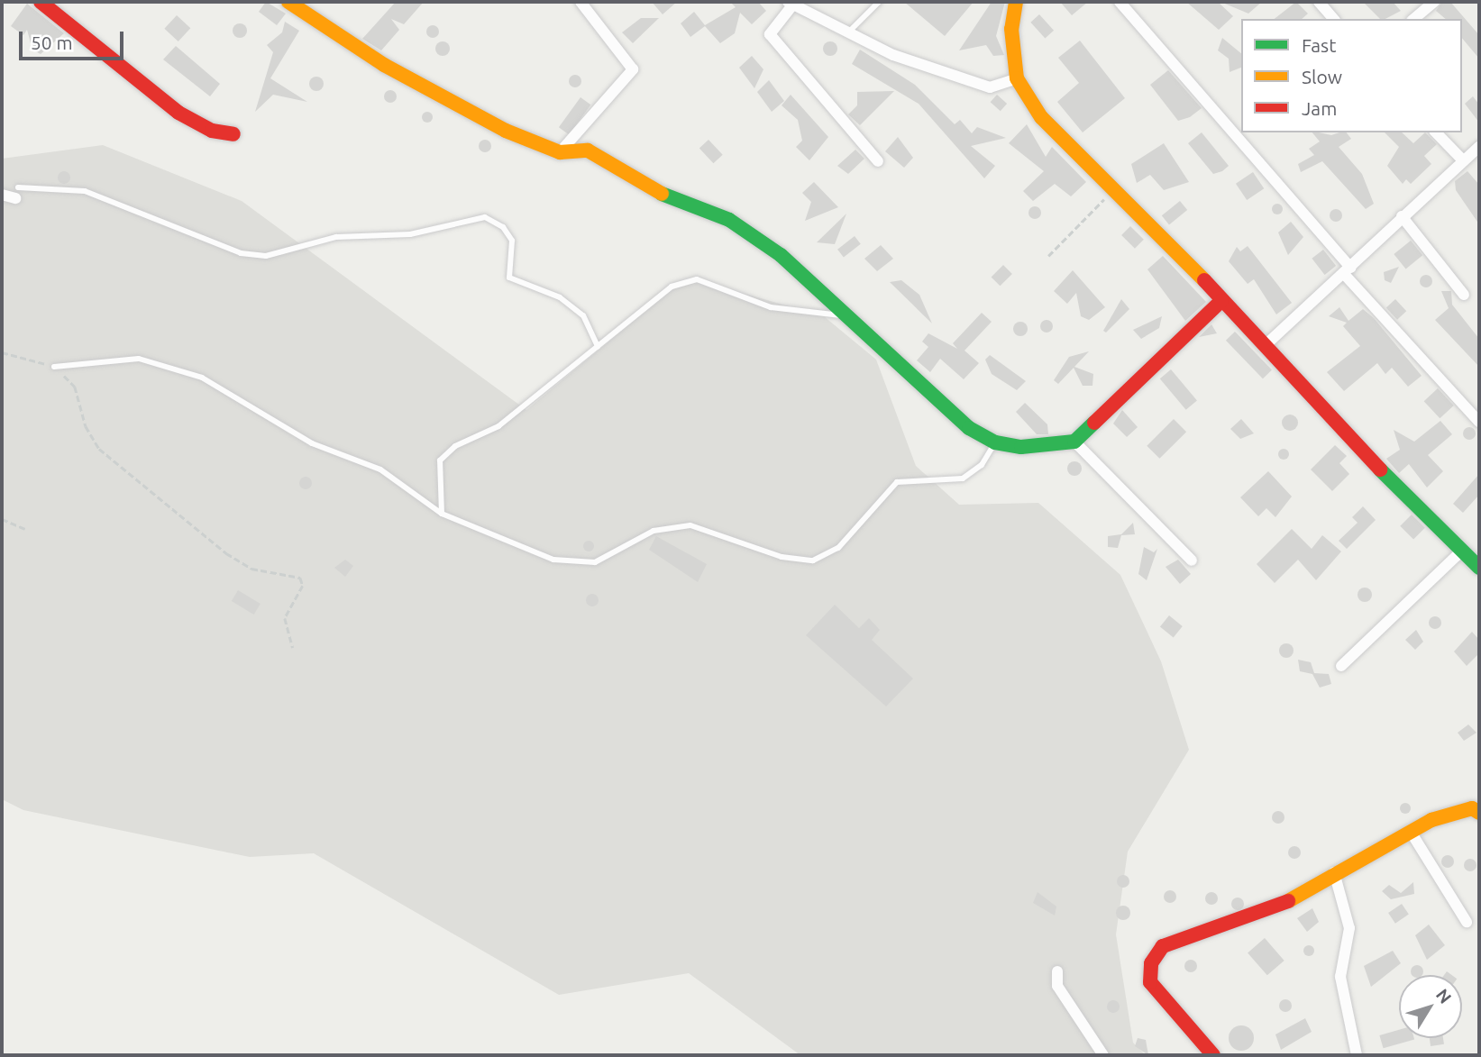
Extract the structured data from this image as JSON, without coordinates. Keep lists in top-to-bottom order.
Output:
{
  "legend": ["Fast", "Slow", "Jam"],
  "scale_bar": "50 m",
  "north": "top right"
}
